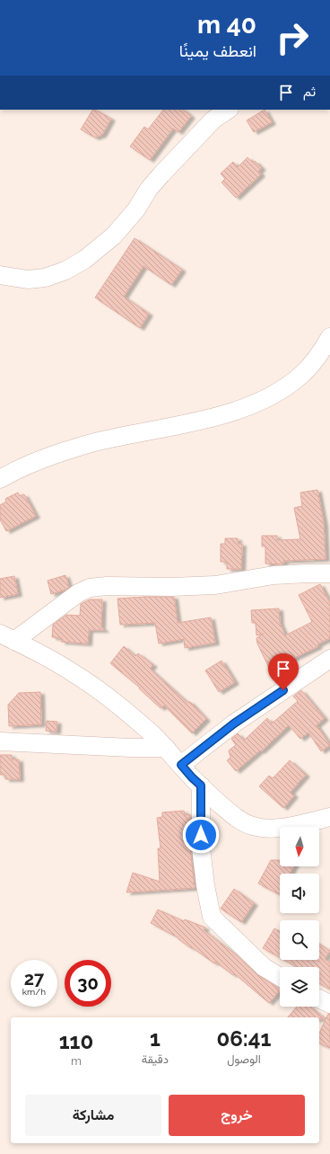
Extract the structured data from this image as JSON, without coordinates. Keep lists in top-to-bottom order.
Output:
{
  "north": "bottom",
  "page": {
    "turn": ["40 m", "انعطف يمينًا"],
    "then": "ثم",
    "speed": "27 km/h",
    "limit": "30",
    "eta": [
      "06:41",
      "الوصول",
      "1",
      "دقيقة",
      "110",
      "m"
    ],
    "buttons": ["خروج", "مشاركة"]
  }
}
